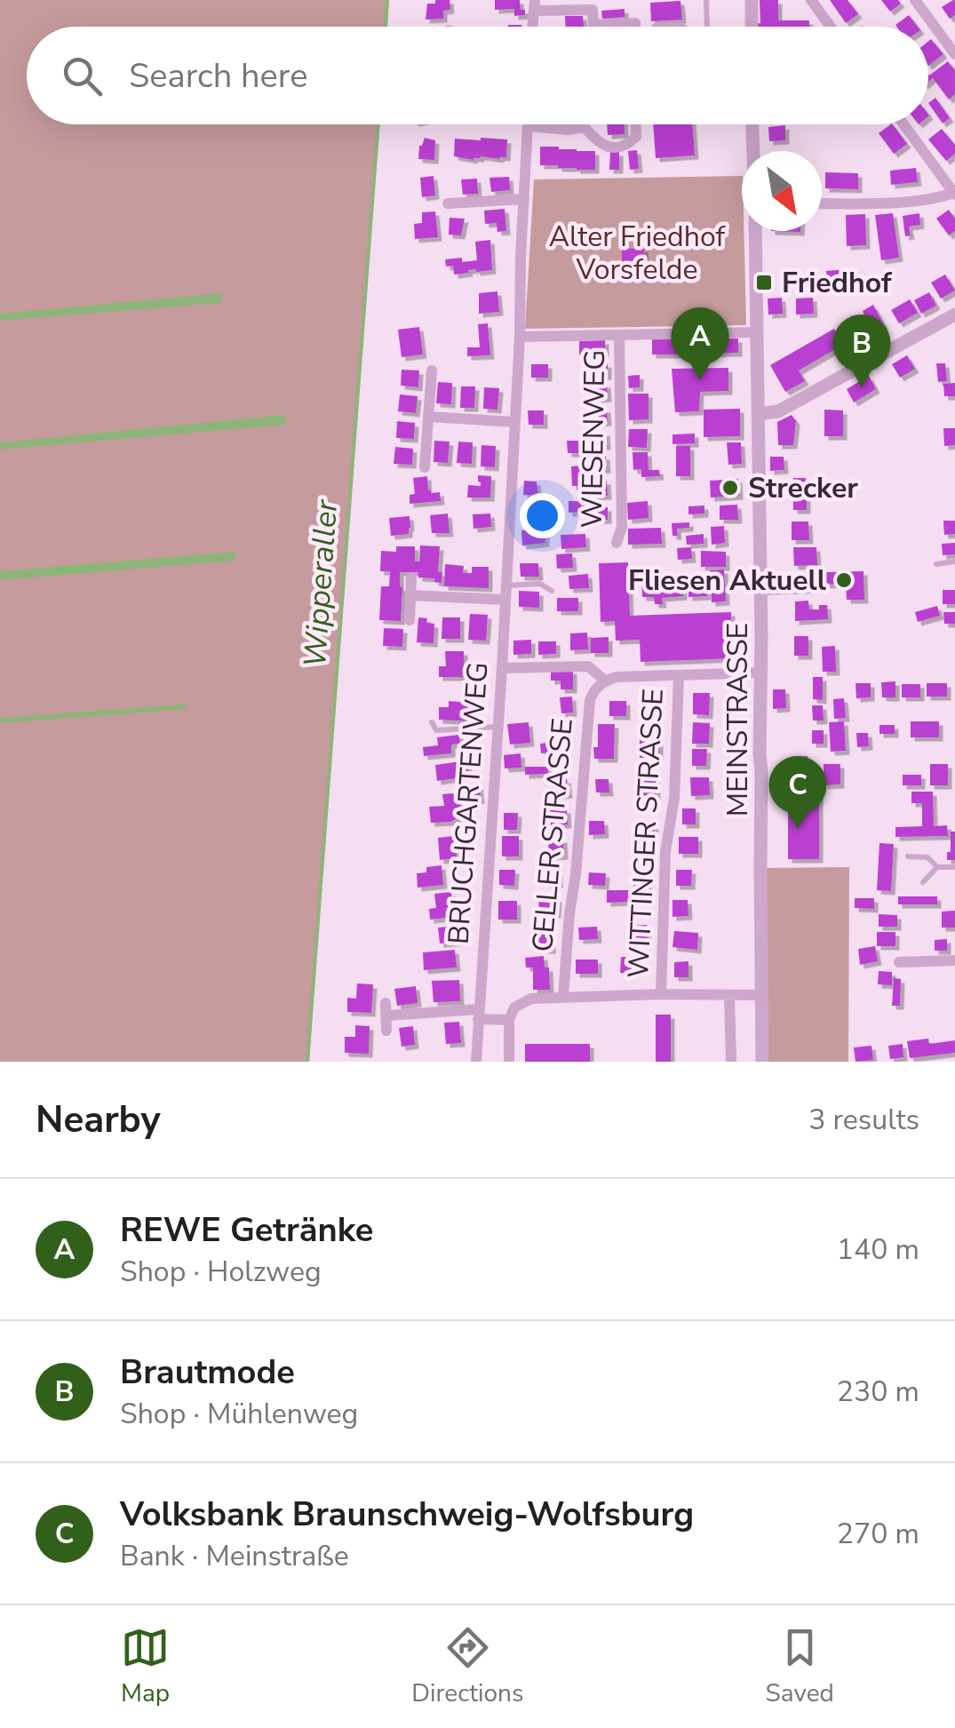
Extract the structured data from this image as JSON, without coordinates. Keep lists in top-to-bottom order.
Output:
{
  "streets": {
    "street": [
      "WIESENWEG",
      "MEINSTRASSE",
      "BRUCHGARTENWEG",
      "WITTINGER STRASSE",
      "CELLER STRASSE"
    ]
  },
  "water": ["Wipperaller"],
  "parks": ["Alter Friedhof Vorsfelde"],
  "places": {
    "transit": ["Friedhof"],
    "other": ["Strecker", "Fliesen Aktuell"]
  },
  "north": "bottom right",
  "page": {
    "search": "Search here",
    "pins": ["A", "B", "C"],
    "heading": ["Nearby", "3 results"],
    "list": [
      {
        "mark": "A",
        "name": "REWE Getränke",
        "note": "Shop · Holzweg",
        "value": "140 m"
      },
      {
        "mark": "B",
        "name": "Brautmode",
        "note": "Shop · Mühlenweg",
        "value": "230 m"
      },
      {
        "mark": "C",
        "name": "Volksbank Braunschweig-Wolfsburg",
        "note": "Bank · Meinstraße",
        "value": "270 m"
      }
    ],
    "nav": ["Map", "Directions", "Saved"]
  }
}
